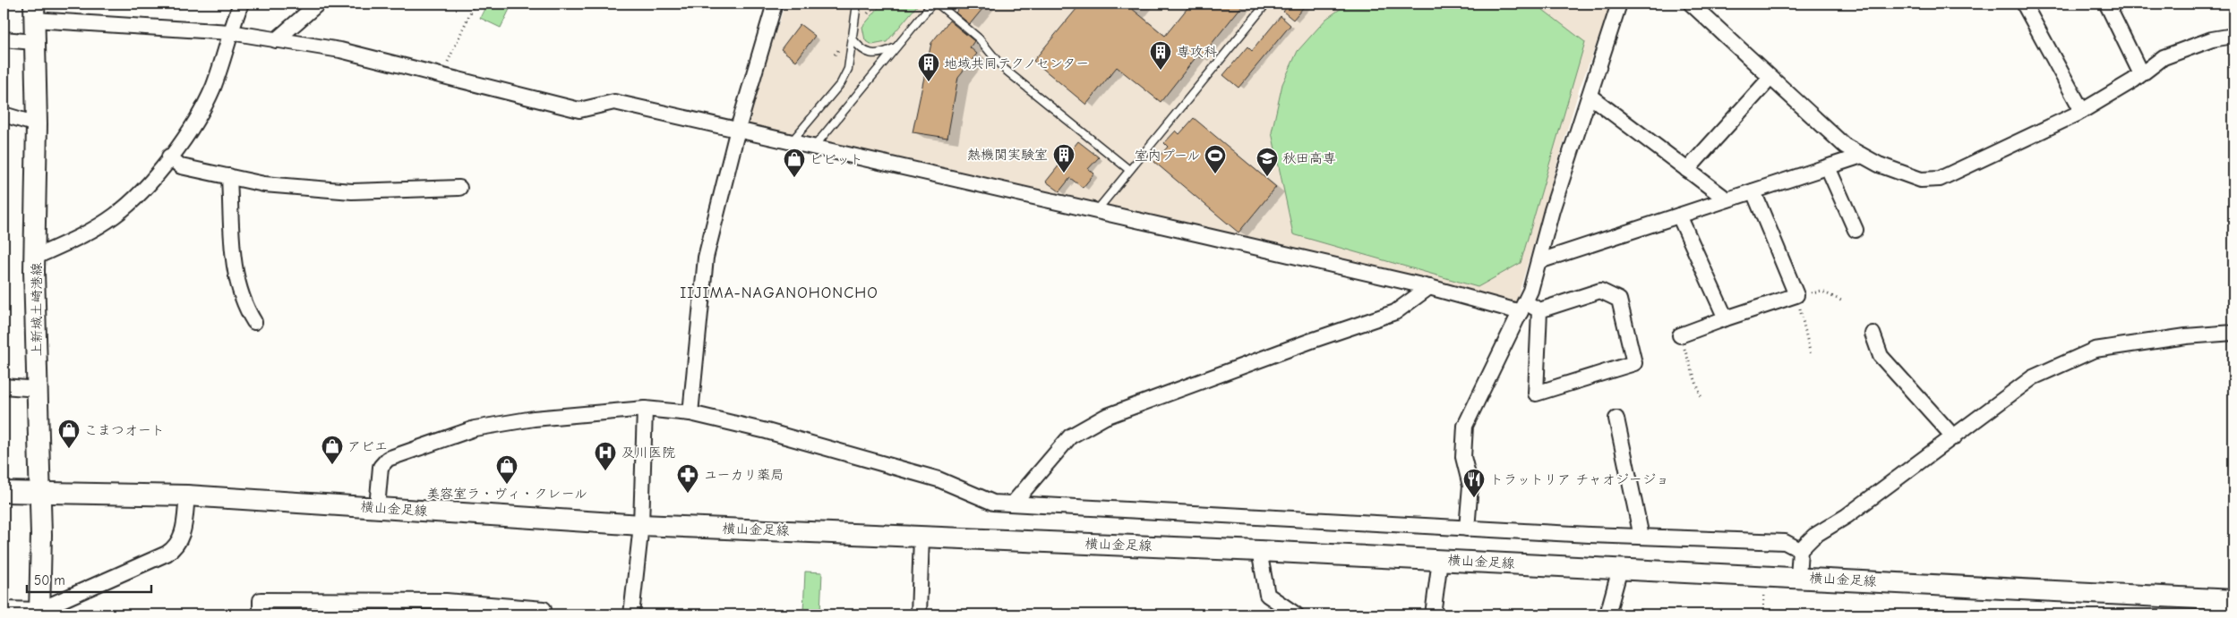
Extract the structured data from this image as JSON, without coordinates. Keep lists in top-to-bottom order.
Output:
{
  "streets": {
    "street": ["上新城土崎港線", "横山金足線"]
  },
  "crossings": [
    ["上新城土崎港線", "横山金足線"]
  ],
  "districts": ["IIJIMA-NAGANOHONCHO"],
  "places": {
    "building": ["専攻科", "地域共同テクノセンター", "熱機関実験室"],
    "sports": ["室内プール"],
    "school or university": ["秋田高専"],
    "shop": [
      "ビビット",
      "こまつオート",
      "アビエ",
      "美容室ラ・ヴィ・クレール"
    ],
    "hospital": ["及川医院"],
    "pharmacy": ["ユーカリ薬局"],
    "restaurant": ["トラットリア チャオジージョ"]
  },
  "scale_bar": "50 m"
}
